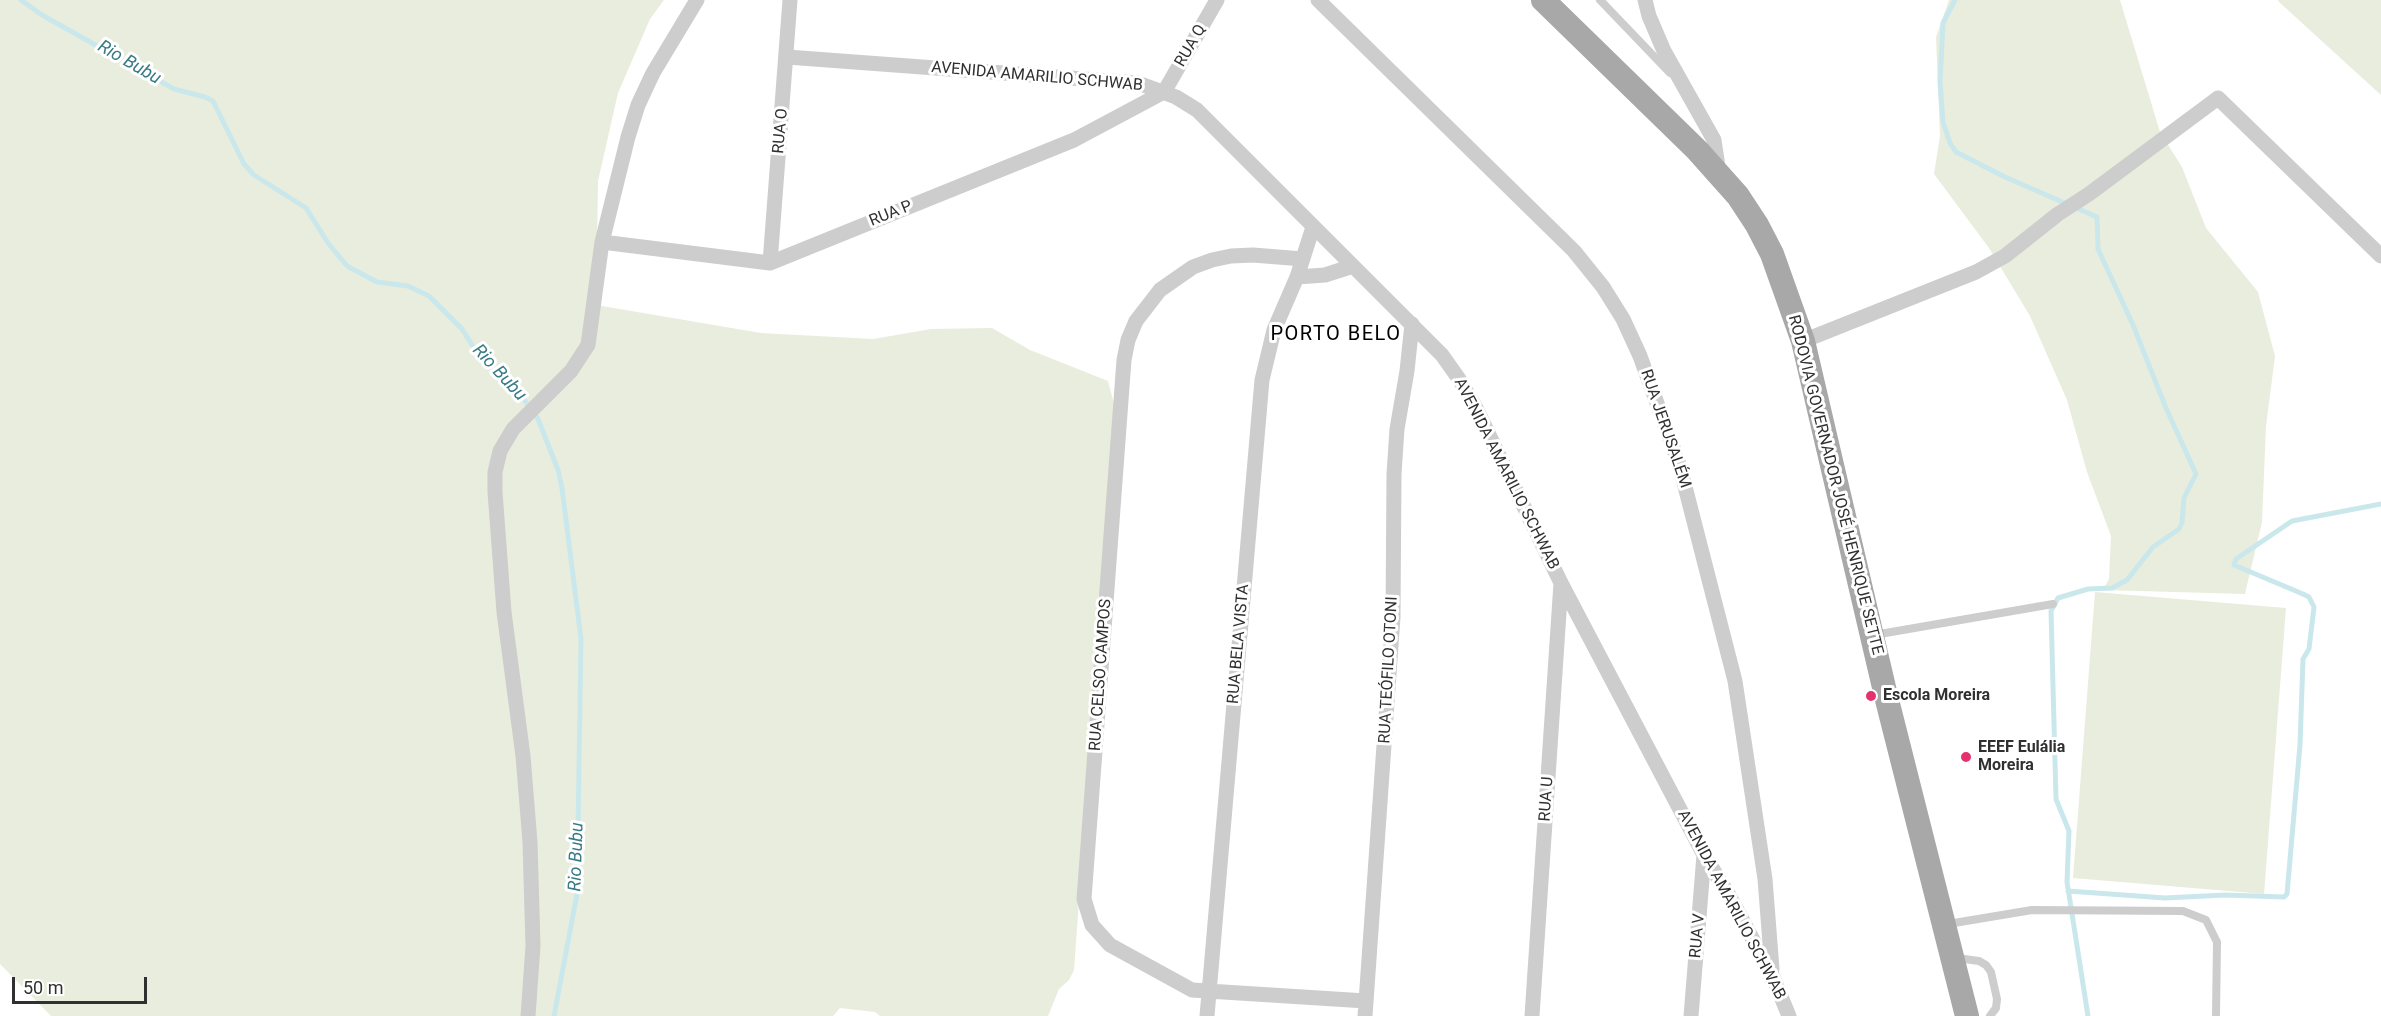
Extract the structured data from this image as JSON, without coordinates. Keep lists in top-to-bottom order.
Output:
{
  "streets": {
    "main road": ["RODOVIA GOVERNADOR JOSÉ HENRIQUE SETTE"],
    "street": [
      "RUA Q",
      "AVENIDA AMARILIO SCHWAB",
      "RUA O",
      "RUA P",
      "RUA JERUSALÉM",
      "RUA BELA VISTA",
      "RUA TEÓFILO OTONI",
      "RUA CELSO CAMPOS",
      "RUA U",
      "RUA V"
    ]
  },
  "crossings": [
    ["RUA Q", "AVENIDA AMARILIO SCHWAB"],
    ["RUA Q", "RUA P"],
    ["AVENIDA AMARILIO SCHWAB", "RUA O"],
    ["AVENIDA AMARILIO SCHWAB", "RUA P"],
    ["AVENIDA AMARILIO SCHWAB", "RUA JERUSALÉM"],
    ["AVENIDA AMARILIO SCHWAB", "RUA BELA VISTA"],
    ["AVENIDA AMARILIO SCHWAB", "RUA TEÓFILO OTONI"],
    ["AVENIDA AMARILIO SCHWAB", "RUA U"],
    ["AVENIDA AMARILIO SCHWAB", "RUA V"],
    ["RUA O", "RUA P"],
    ["RUA BELA VISTA", "RUA CELSO CAMPOS"],
    ["RUA TEÓFILO OTONI", "RUA CELSO CAMPOS"]
  ],
  "districts": ["PORTO BELO"],
  "water": ["Rio Bubu"],
  "places": ["Escola Moreira", "EEEF Eulália Moreira"],
  "scale_bar": "50 m"
}
